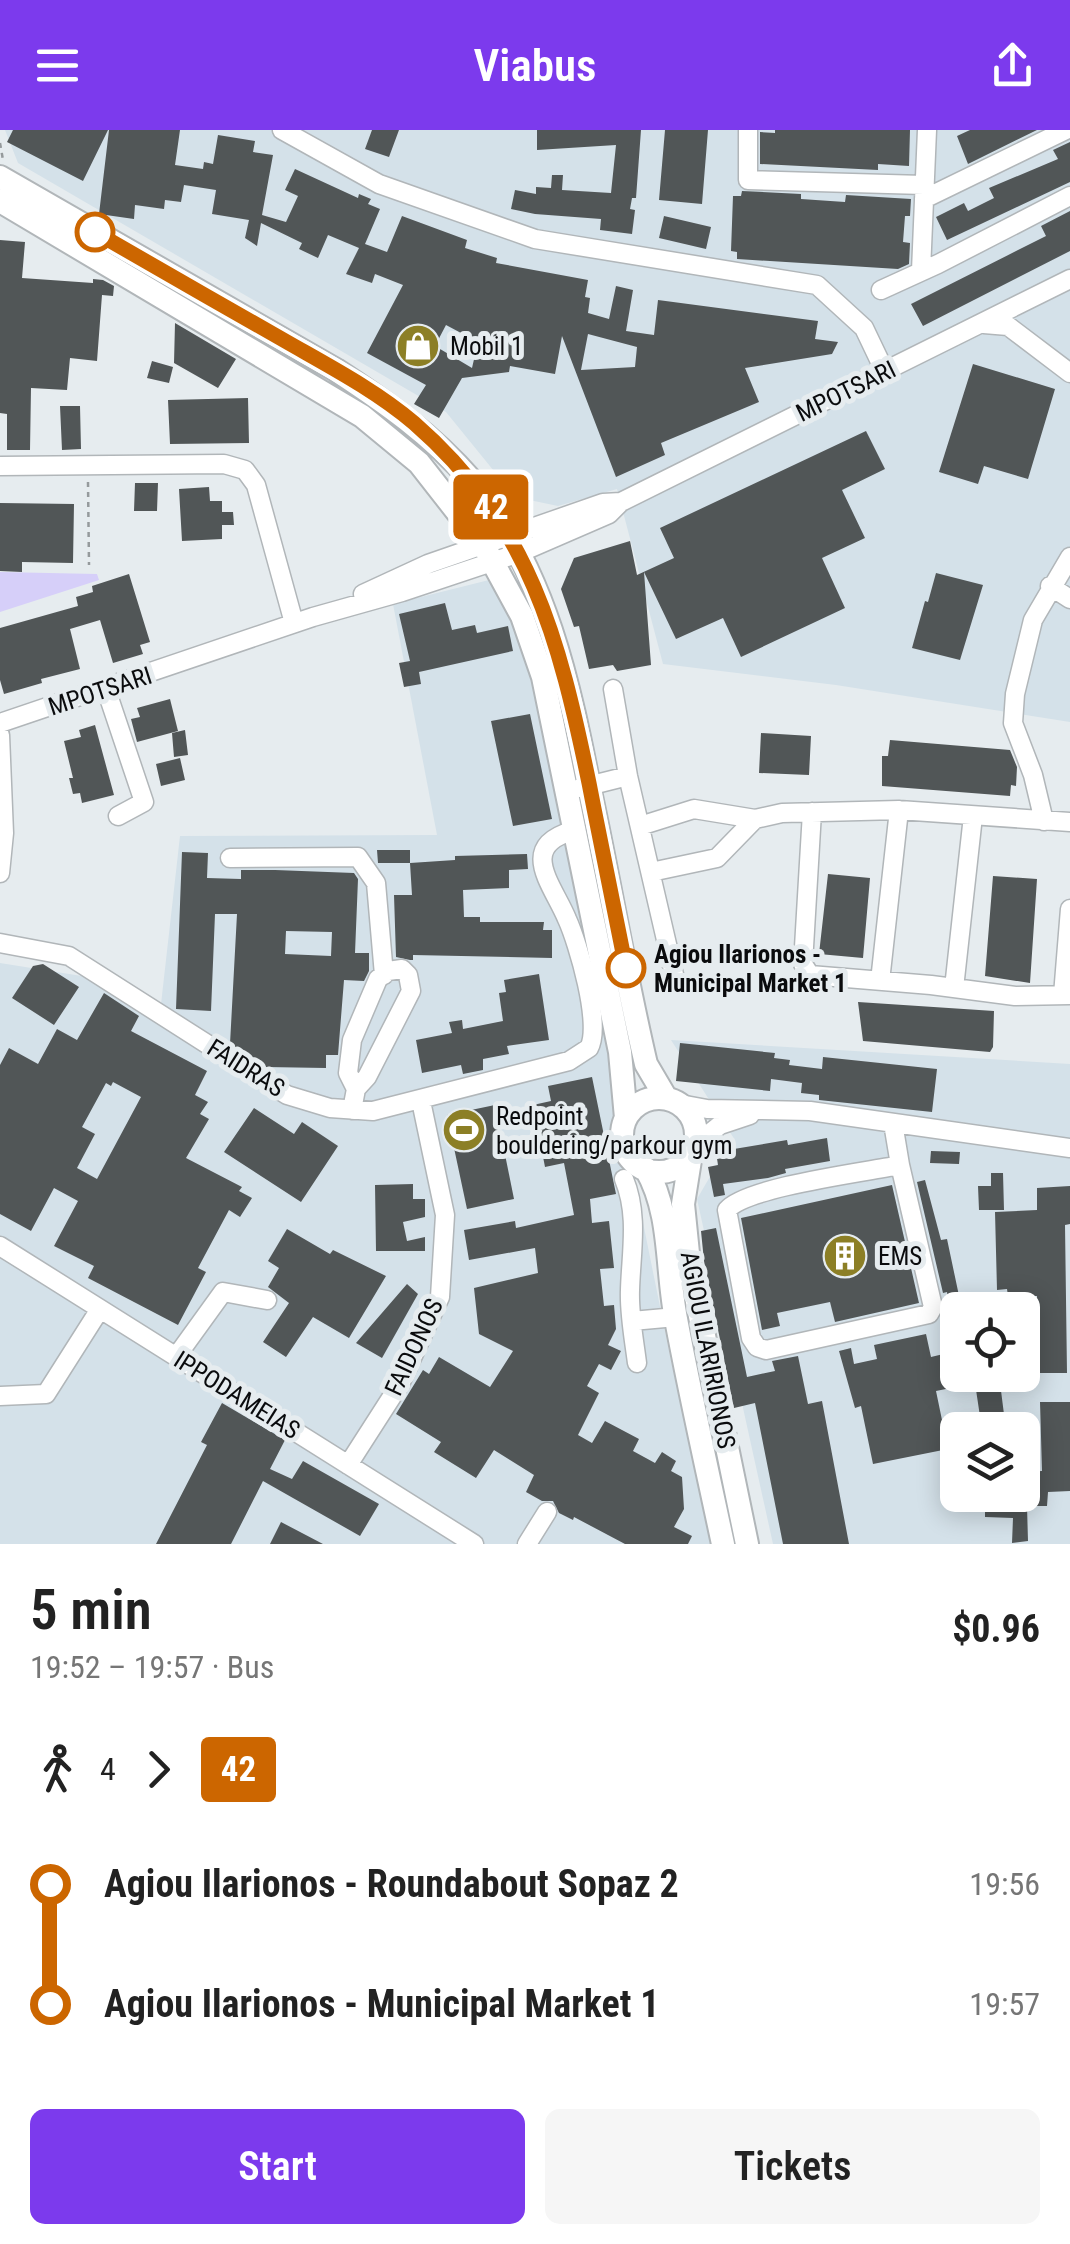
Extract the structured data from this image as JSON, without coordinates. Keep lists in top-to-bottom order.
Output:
{
  "streets": {
    "main road": ["AGIOU ILARIRIONOS"],
    "street": [
      "MPOTSARI",
      "FAIDRAS",
      "FAIDONOS",
      "IPPODAMEIAS"
    ]
  },
  "crossings": [
    ["FAIDRAS", "FAIDONOS"],
    ["FAIDONOS", "IPPODAMEIAS"]
  ],
  "places": {
    "shop": ["Mobil 1"],
    "other": ["Agiou Ilarionos - Municipal Market 1"],
    "sports": ["Redpoint bouldering/parkour gym"],
    "building": ["EMS"]
  },
  "lines": ["bus line 42"],
  "page": {
    "header": "Viabus",
    "on_map": "42",
    "heading": ["5 min", "19:52 – 19:57 · Bus", "$0.96"],
    "legs": ["4", "42"],
    "list": [
      {
        "name": "Agiou Ilarionos - Roundabout Sopaz 2",
        "value": "19:56"
      },
      {
        "name": "Agiou Ilarionos - Municipal Market 1",
        "value": "19:57"
      }
    ],
    "buttons": ["Start", "Tickets"]
  }
}
